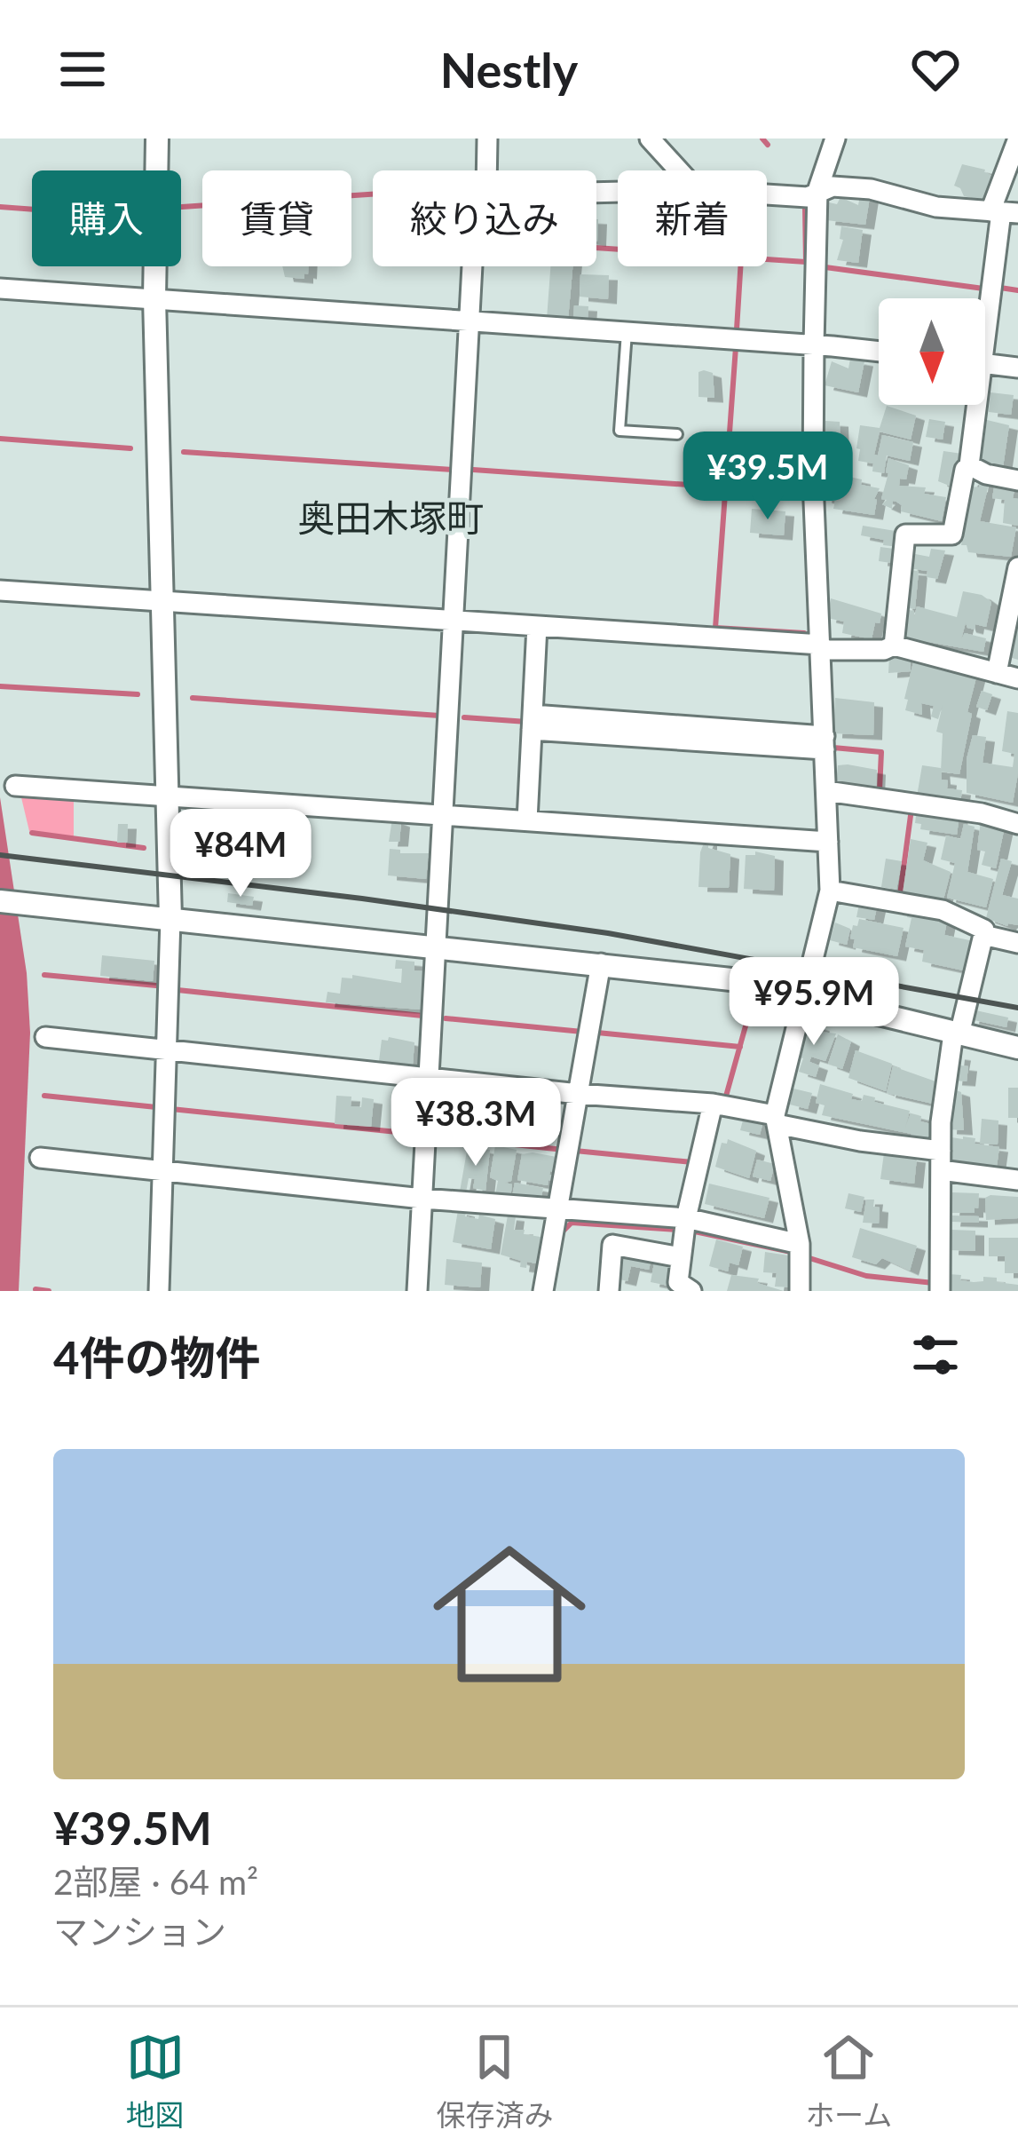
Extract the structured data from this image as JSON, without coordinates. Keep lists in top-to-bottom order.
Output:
{
  "districts": ["奥田木塚町"],
  "north": "bottom",
  "page": {
    "header": "Nestly",
    "chip": [
      "購入",
      "賃貸",
      "絞り込み",
      "新着"
    ],
    "price": [
      "¥39.5M",
      "¥84M",
      "¥95.9M",
      "¥38.3M"
    ],
    "heading": "4件の物件",
    "list": [
      {
        "name": "¥39.5M",
        "note": "2部屋 · 64 m² · マンション"
      }
    ],
    "tabs": ["地図", "保存済み", "ホーム"]
  }
}
